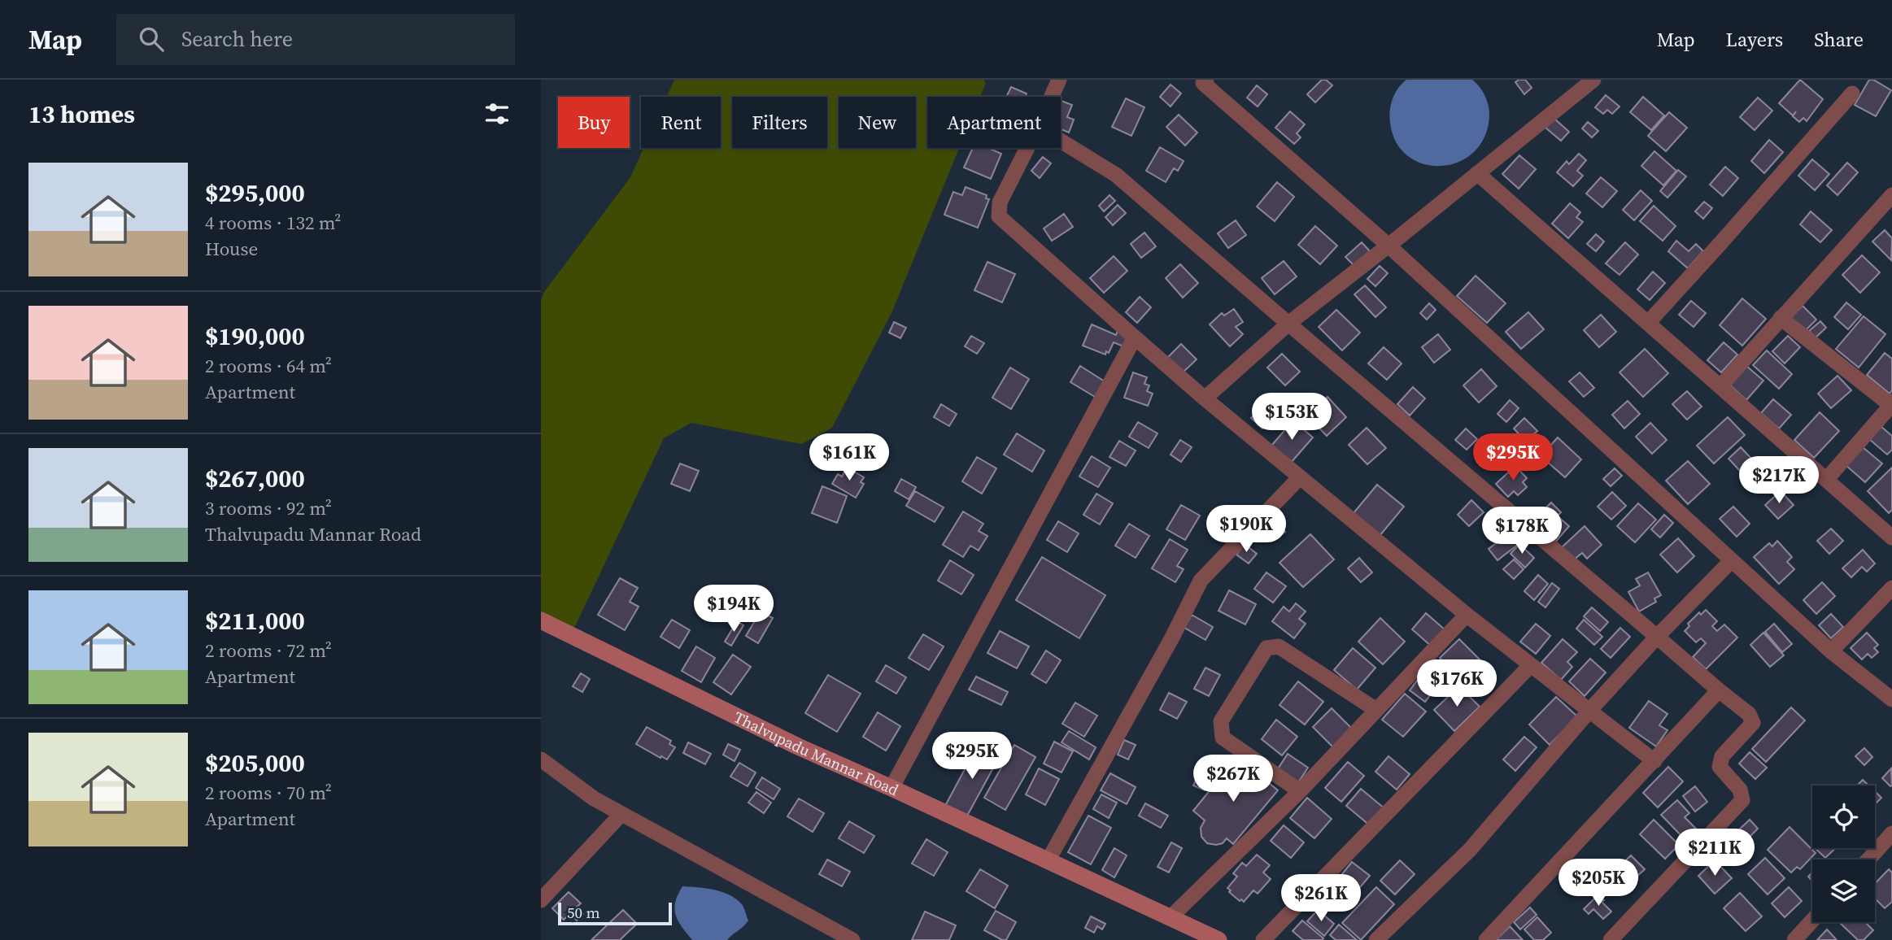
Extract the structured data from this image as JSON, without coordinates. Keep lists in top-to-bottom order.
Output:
{
  "streets": {
    "street": ["Thalvupadu Mannar Road"]
  },
  "scale_bar": "50 m",
  "page": {
    "header": "Map",
    "search": "Search here",
    "nav": ["Map", "Layers", "Share"],
    "heading": "13 homes",
    "chip": [
      "Buy",
      "Rent",
      "Filters",
      "New",
      "Apartment"
    ],
    "list": [
      {
        "name": "$295,000",
        "note": "4 rooms · 132 m² · House"
      },
      {
        "name": "$190,000",
        "note": "2 rooms · 64 m² · Apartment"
      },
      {
        "name": "$267,000",
        "note": "3 rooms · 92 m² · Thalvupadu Mannar Road"
      },
      {
        "name": "$211,000",
        "note": "2 rooms · 72 m² · Apartment"
      },
      {
        "name": "$205,000",
        "note": "2 rooms · 70 m² · Apartment"
      }
    ],
    "price": [
      "$153K",
      "$161K",
      "$295K",
      "$217K",
      "$190K",
      "$178K",
      "$194K",
      "$176K",
      "$295K",
      "$267K",
      "$211K",
      "$205K",
      "$261K"
    ],
    "scale": "50 m"
  }
}
